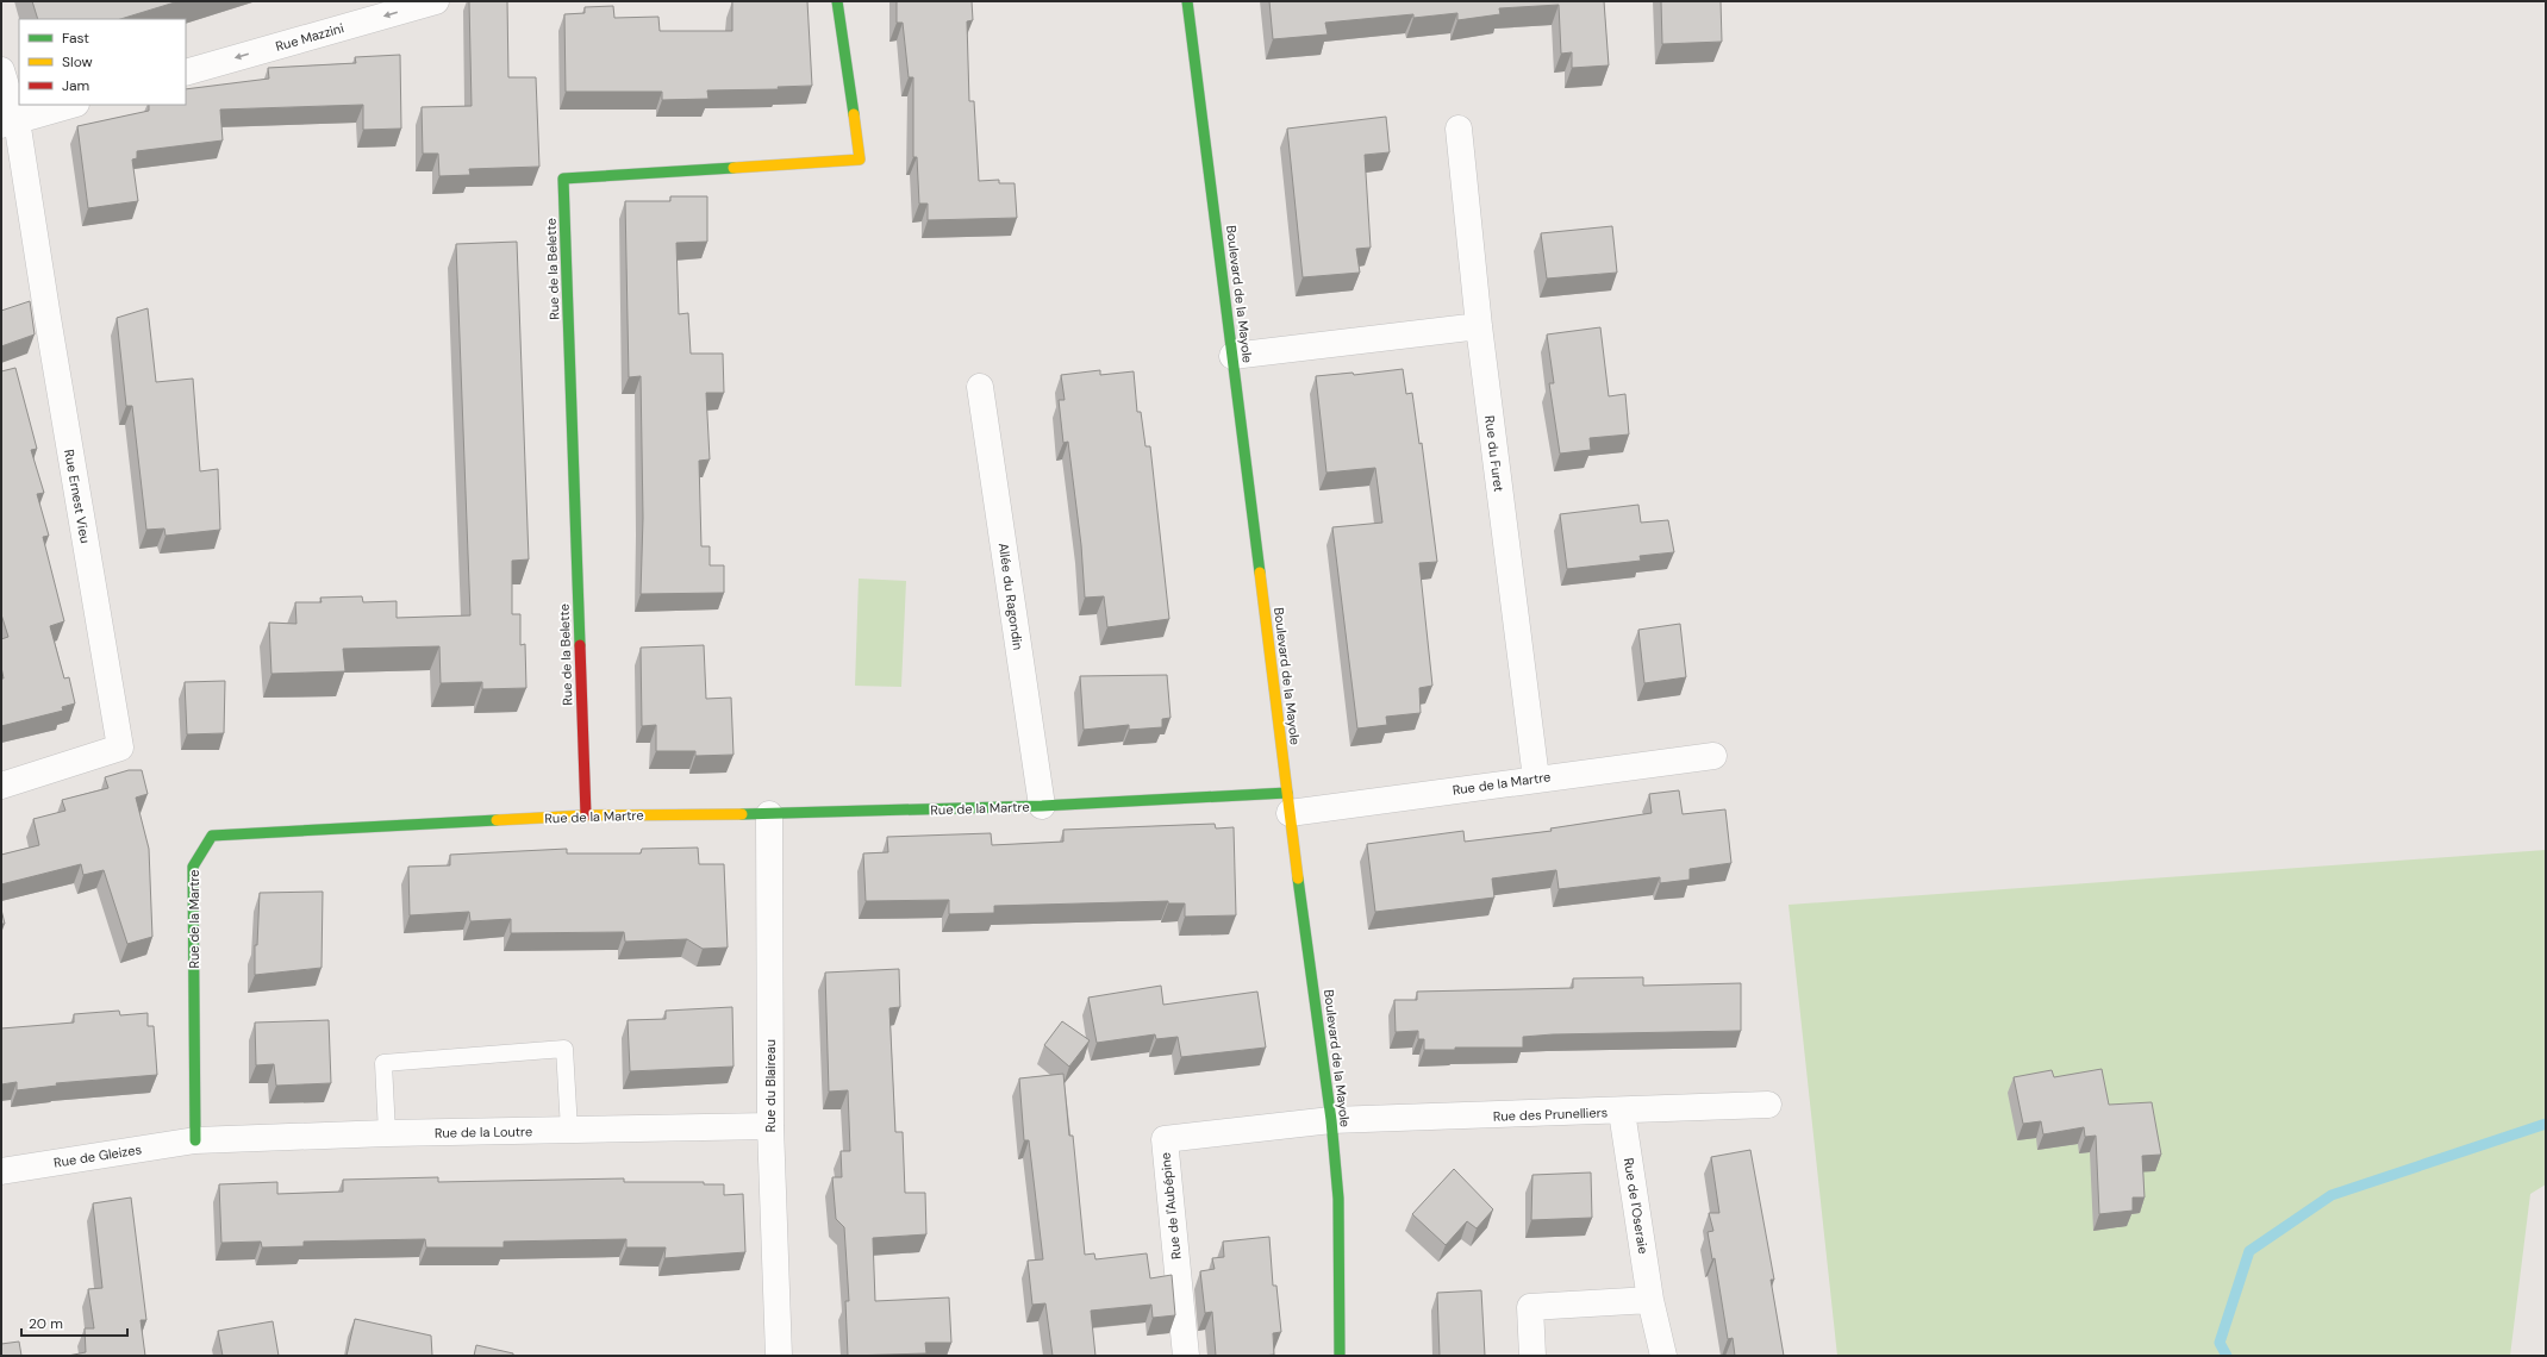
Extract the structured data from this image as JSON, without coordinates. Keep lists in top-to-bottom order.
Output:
{
  "streets": {
    "street": [
      "Rue Mazzini",
      "Rue de la Belette",
      "Boulevard de la Mayole",
      "Rue du Furet",
      "Rue Ernest Vieu",
      "Allée du Ragondin",
      "Rue de la Martre",
      "Rue du Blaireau",
      "Rue des Prunelliers",
      "Rue de la Loutre",
      "Rue de Gleizes",
      "Rue de l'Aubépine",
      "Rue de l'Oseraie"
    ]
  },
  "crossings": [
    ["Rue de la Belette", "Rue de la Martre"],
    ["Boulevard de la Mayole", "Rue de la Martre"],
    ["Boulevard de la Mayole", "Rue des Prunelliers"],
    ["Boulevard de la Mayole", "Rue de l'Aubépine"],
    ["Rue du Furet", "Rue de la Martre"],
    ["Allée du Ragondin", "Rue de la Martre"],
    ["Rue de la Martre", "Rue du Blaireau"],
    ["Rue de la Martre", "Rue de la Loutre"],
    ["Rue de la Martre", "Rue de Gleizes"],
    ["Rue du Blaireau", "Rue de la Loutre"],
    ["Rue des Prunelliers", "Rue de l'Aubépine"],
    ["Rue des Prunelliers", "Rue de l'Oseraie"],
    ["Rue de la Loutre", "Rue de Gleizes"]
  ],
  "one_way": ["Rue Mazzini"],
  "legend": ["Fast", "Slow", "Jam"],
  "scale_bar": "20 m"
}
